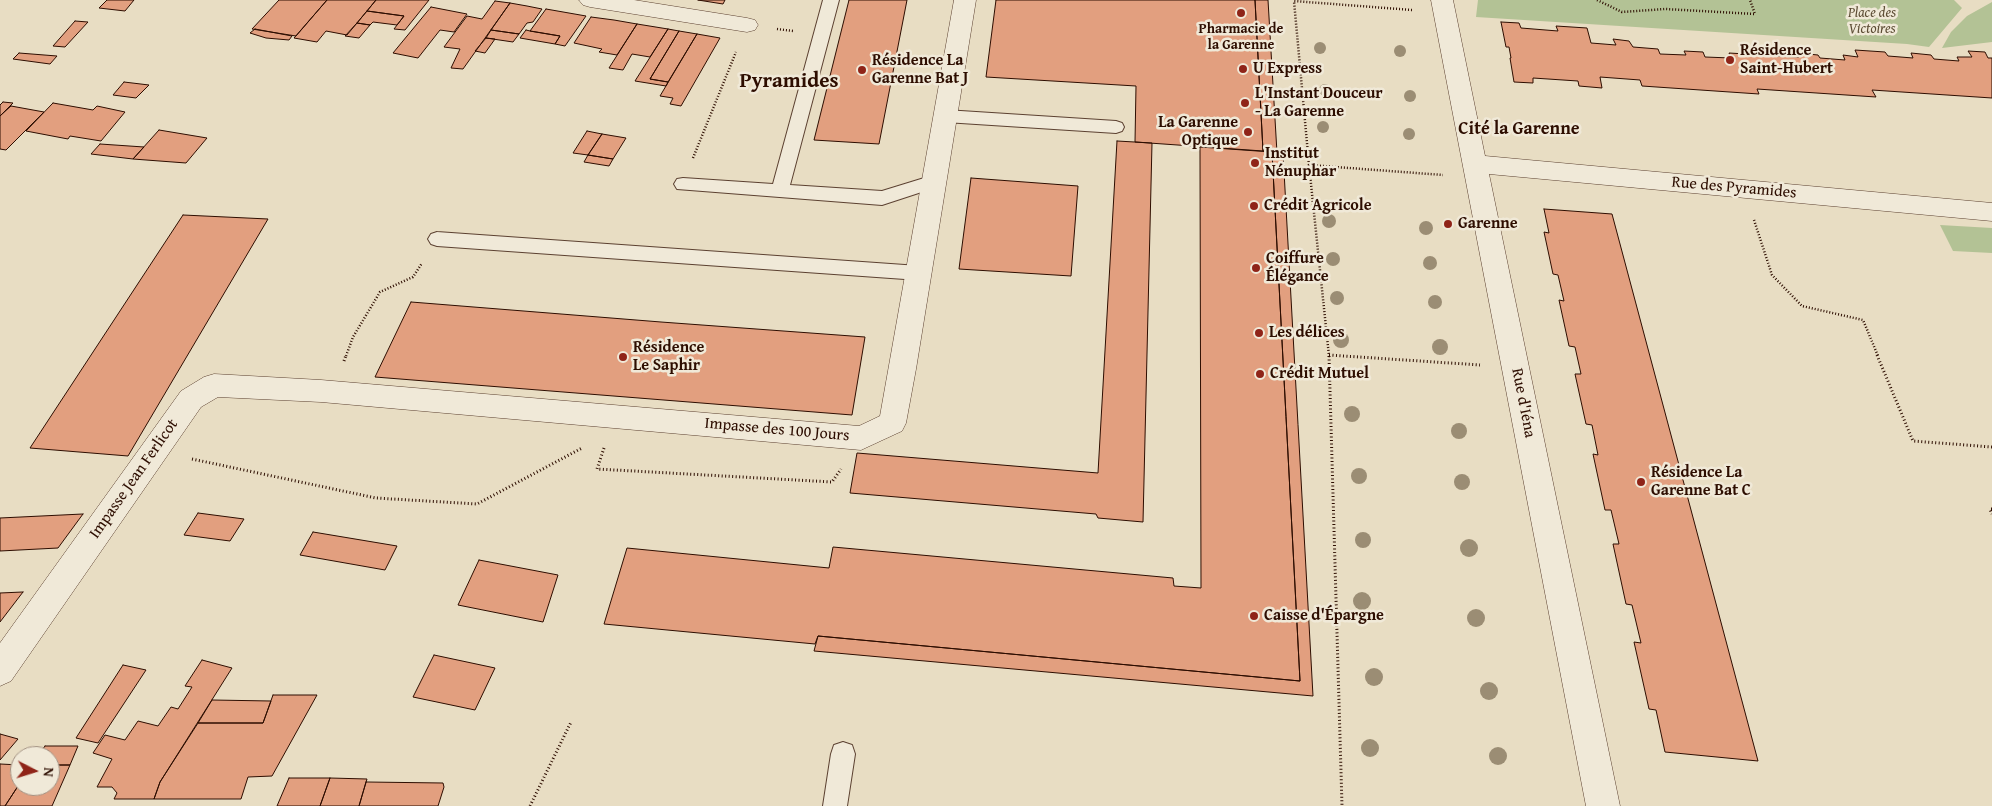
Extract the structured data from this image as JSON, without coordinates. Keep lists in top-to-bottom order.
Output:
{
  "streets": {
    "street": [
      "Rue des Pyramides",
      "Rue d'Iéna",
      "Impasse des 100 Jours",
      "Impasse Jean Ferlicot"
    ]
  },
  "crossings": [
    ["Rue des Pyramides", "Rue d'Iéna"],
    ["Impasse des 100 Jours", "Impasse Jean Ferlicot"]
  ],
  "districts": ["Pyramides", "Cité la Garenne"],
  "parks": ["Place des Victoires"],
  "places": [
    "Pharmacie de la Garenne",
    "Résidence Saint-Hubert",
    "U Express",
    "Résidence La Garenne Bat J",
    "L'Instant Douceur - La Garenne",
    "La Garenne Optique",
    "Institut Nénuphar",
    "Crédit Agricole",
    "Garenne",
    "Coiffure Élégance",
    "Les délices",
    "Résidence Le Saphir",
    "Crédit Mutuel",
    "Résidence La Garenne Bat C",
    "Caisse d'Épargne"
  ],
  "north": "right"
}
